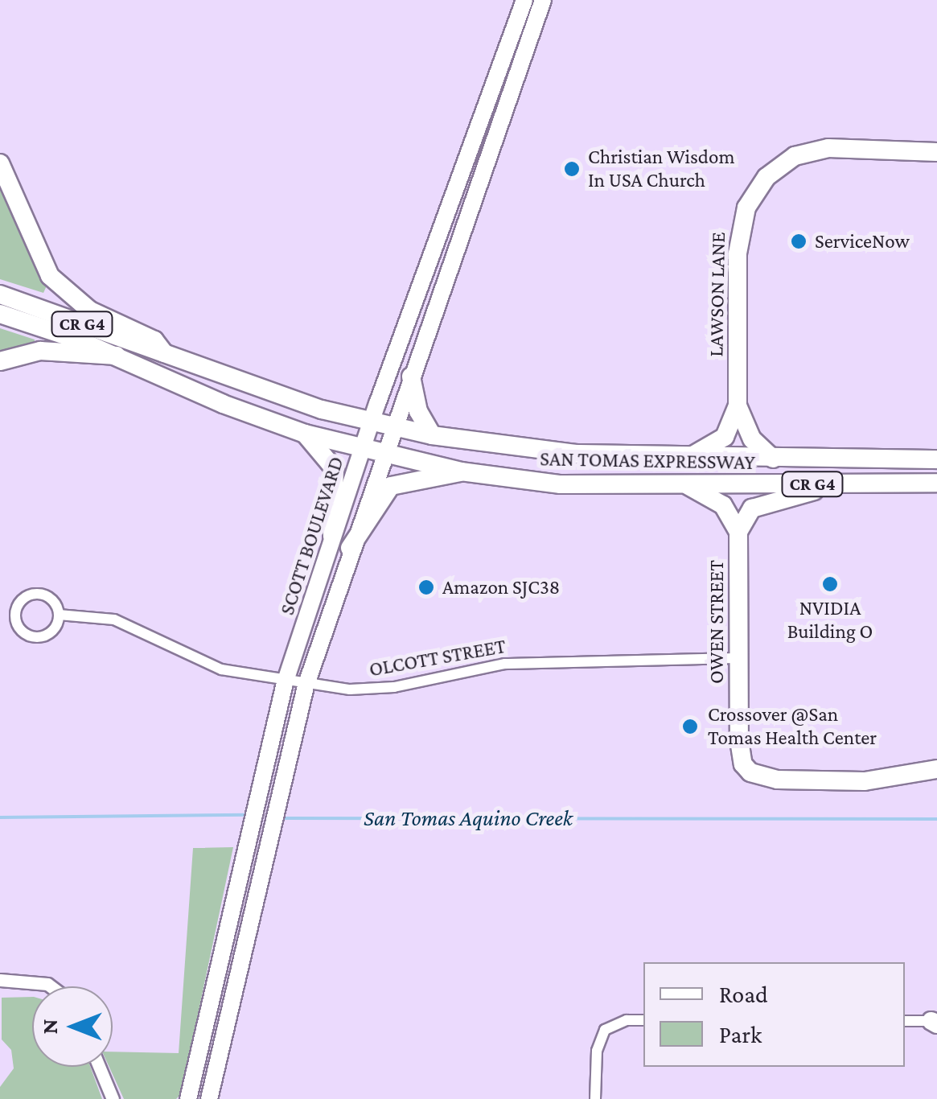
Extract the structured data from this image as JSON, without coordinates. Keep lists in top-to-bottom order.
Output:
{
  "streets": {
    "highway": [
      "LAWSON LANE",
      "CR G4",
      "SAN TOMAS EXPRESSWAY",
      "OWEN STREET"
    ],
    "main road": ["SCOTT BOULEVARD"],
    "street": ["OLCOTT STREET"]
  },
  "crossings": [
    ["SAN TOMAS EXPRESSWAY", "SCOTT BOULEVARD"],
    ["SCOTT BOULEVARD", "OLCOTT STREET"],
    ["OWEN STREET", "OLCOTT STREET"]
  ],
  "water": ["San Tomas Aquino Creek"],
  "places": [
    "Christian Wisdom In USA Church",
    "ServiceNow",
    "NVIDIA Building O",
    "Amazon SJC38",
    "Crossover @San Tomas Health Center"
  ],
  "legend": ["Road", "Park"],
  "north": "left"
}
